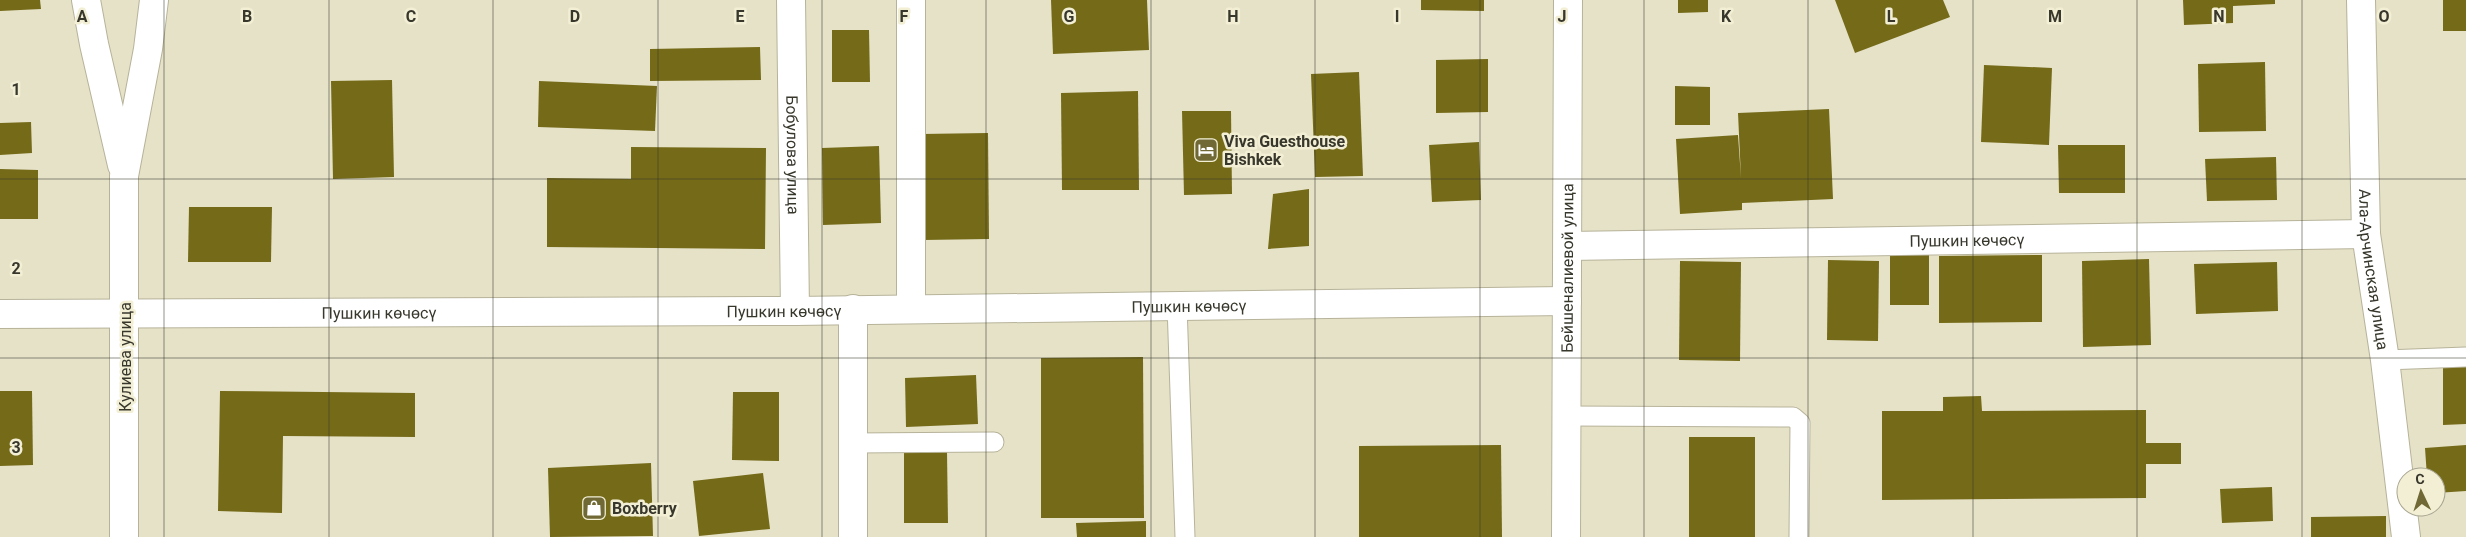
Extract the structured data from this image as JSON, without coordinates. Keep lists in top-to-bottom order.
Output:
{
  "streets": {
    "street": [
      "Бобулова улица",
      "Пушкин көчөсү",
      "Бейшеналиевой улица",
      "Ала-Арчинская улица",
      "Кулиева улица"
    ]
  },
  "crossings": [
    ["Бобулова улица", "Пушкин көчөсү"],
    ["Пушкин көчөсү", "Бейшеналиевой улица"],
    ["Пушкин көчөсү", "Ала-Арчинская улица"],
    ["Пушкин көчөсү", "Кулиева улица"]
  ],
  "places": {
    "hotel": ["Viva Guesthouse Bishkek"],
    "shop": ["Boxberry"]
  },
  "north": "top",
  "grid": {
    "columns": [
      "A",
      "B",
      "C",
      "D",
      "E",
      "F",
      "G",
      "H",
      "I",
      "J",
      "K",
      "L",
      "M",
      "N",
      "O"
    ],
    "rows": ["1", "2", "3"]
  }
}
